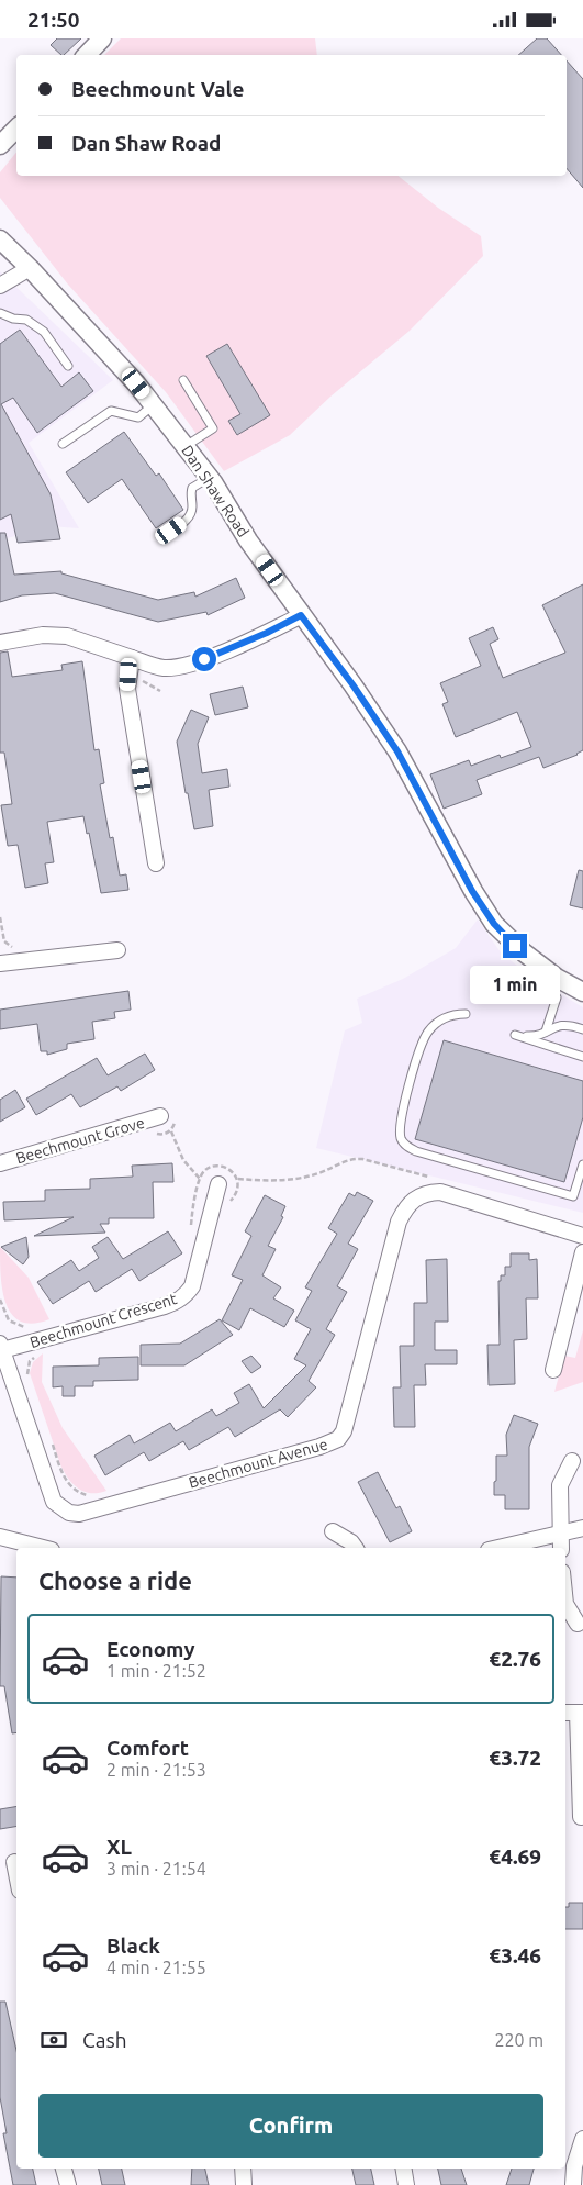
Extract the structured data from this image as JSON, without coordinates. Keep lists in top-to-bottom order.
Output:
{
  "streets": {
    "street": [
      "Dan Shaw Road",
      "Beechmount Grove",
      "Beechmount Crescent",
      "Beechmount Avenue"
    ]
  },
  "crossings": [
    ["Beechmount Crescent", "Beechmount Avenue"]
  ],
  "page": {
    "status": "21:50",
    "banner": ["Beechmount Vale", "Dan Shaw Road"],
    "bubble": "1 min",
    "heading": "Choose a ride",
    "list": [
      {
        "name": "Economy",
        "note": "1 min · 21:52",
        "value": "€2.76"
      },
      {
        "name": "Comfort",
        "note": "2 min · 21:53",
        "value": "€3.72"
      },
      {
        "name": "XL",
        "note": "3 min · 21:54",
        "value": "€4.69"
      },
      {
        "name": "Black",
        "note": "4 min · 21:55",
        "value": "€3.46"
      }
    ],
    "pay": ["Cash", "220 m"],
    "buttons": "Confirm"
  }
}
